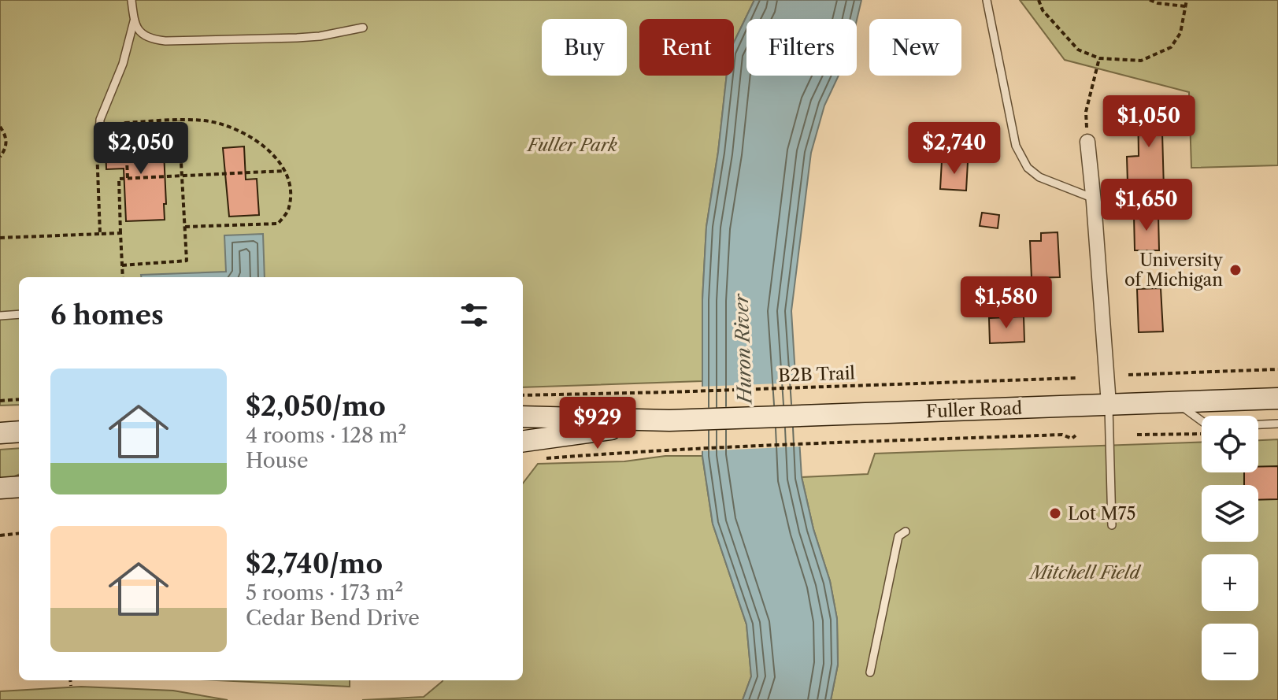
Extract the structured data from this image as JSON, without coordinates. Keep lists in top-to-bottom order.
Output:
{
  "streets": {
    "main road": ["Fuller Road"],
    "path": ["B2B Trail"]
  },
  "water": ["Huron River"],
  "parks": ["Fuller Park", "Mitchell Field"],
  "places": ["University of Michigan", "Lot M75"],
  "page": {
    "chip": [
      "Buy",
      "Rent",
      "Filters",
      "New"
    ],
    "price": [
      "$1,050",
      "$2,050",
      "$2,740",
      "$1,650",
      "$1,580",
      "$929"
    ],
    "heading": "6 homes",
    "list": [
      {
        "name": "$2,050/mo",
        "note": "4 rooms · 128 m² · House"
      },
      {
        "name": "$2,740/mo",
        "note": "5 rooms · 173 m² · Cedar Bend Drive"
      }
    ],
    "map_buttons": ["+", "−"]
  }
}
